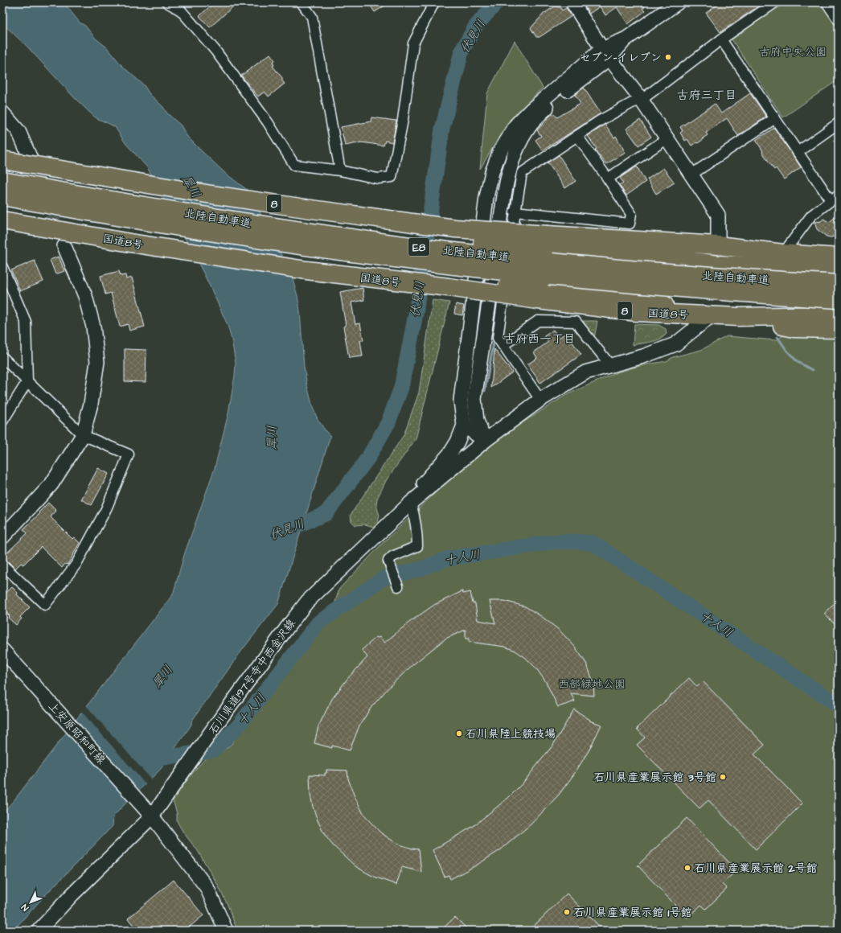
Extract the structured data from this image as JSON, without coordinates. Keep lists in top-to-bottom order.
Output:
{
  "streets": {
    "highway": [
      "8",
      "北陸自動車道",
      "国道8号",
      "E8"
    ],
    "main road": ["石川県道197号寺中西金沢線", "上安原昭和町線"]
  },
  "crossings": [
    ["国道8号", "石川県道197号寺中西金沢線"],
    ["石川県道197号寺中西金沢線", "上安原昭和町線"]
  ],
  "districts": ["古府三丁目", "古府西一丁目"],
  "water": ["伏見川", "犀川", "十人川"],
  "parks": ["古府中央公園", "西部緑地公園"],
  "places": [
    "セブン-イレブン",
    "石川県陸上競技場",
    "石川県産業展示館 3号館",
    "石川県産業展示館 2号館",
    "石川県産業展示館 1号館"
  ],
  "north": "bottom left"
}
